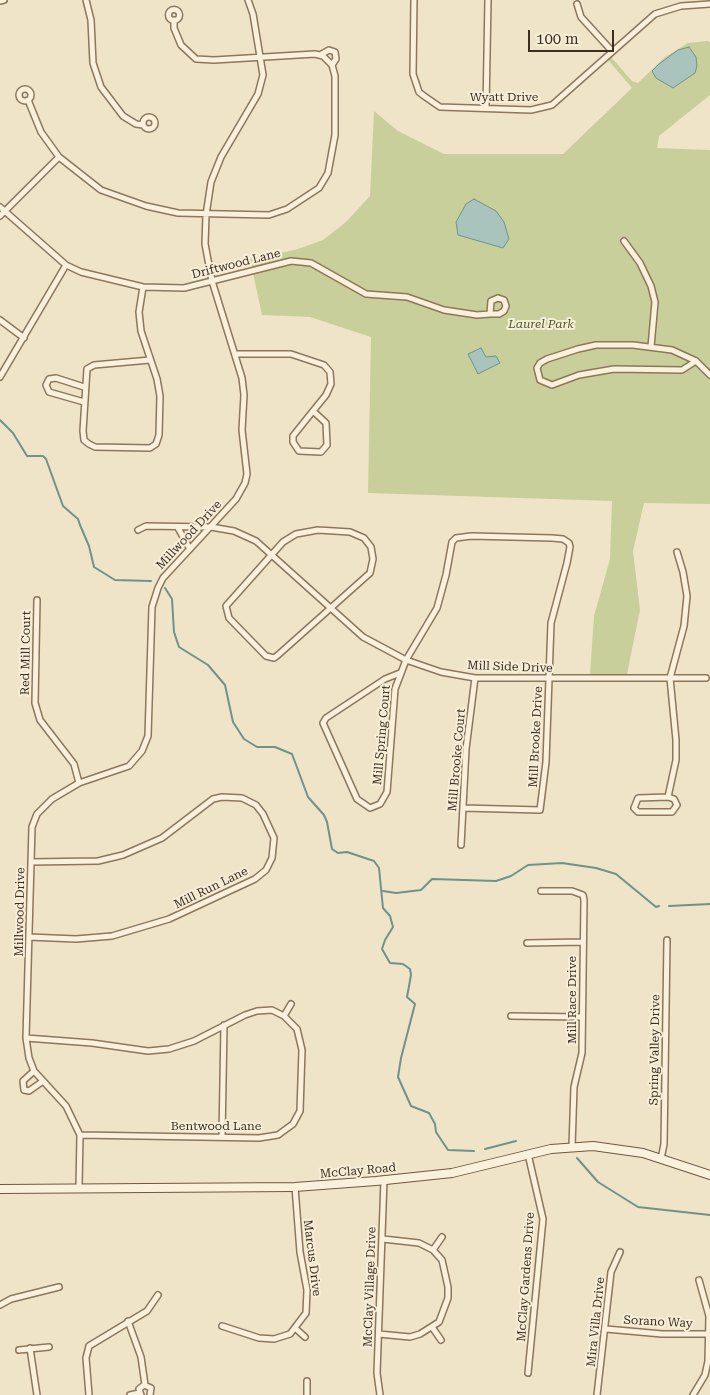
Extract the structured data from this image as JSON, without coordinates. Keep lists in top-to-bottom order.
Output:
{
  "streets": {
    "main road": ["McClay Road"],
    "street": [
      "Wyatt Drive",
      "Driftwood Lane",
      "Millwood Drive",
      "Red Mill Court",
      "Mill Side Drive",
      "Mill Spring Court",
      "Mill Brooke Drive",
      "Mill Brooke Court",
      "Mill Run Lane",
      "Mill Race Drive",
      "Spring Valley Drive",
      "Bentwood Lane",
      "Marcus Drive",
      "McClay Gardens Drive",
      "McClay Village Drive",
      "Mira Villa Drive",
      "Sorano Way"
    ]
  },
  "crossings": [
    ["Driftwood Lane", "Millwood Drive"],
    ["Millwood Drive", "Red Mill Court"],
    ["Millwood Drive", "Mill Side Drive"],
    ["Millwood Drive", "Mill Run Lane"],
    ["Millwood Drive", "Bentwood Lane"],
    ["Millwood Drive", "McClay Road"],
    ["Mill Side Drive", "Mill Spring Court"],
    ["Mill Side Drive", "Mill Brooke Drive"],
    ["Mill Side Drive", "Mill Brooke Court"],
    ["Mill Spring Court", "Mill Brooke Drive"],
    ["Mill Brooke Drive", "Mill Brooke Court"],
    ["Mill Race Drive", "McClay Road"],
    ["Spring Valley Drive", "McClay Road"],
    ["McClay Road", "Marcus Drive"],
    ["McClay Road", "McClay Gardens Drive"],
    ["McClay Road", "McClay Village Drive"],
    ["Mira Villa Drive", "Sorano Way"]
  ],
  "parks": ["Laurel Park"],
  "scale_bar": "100 m"
}
